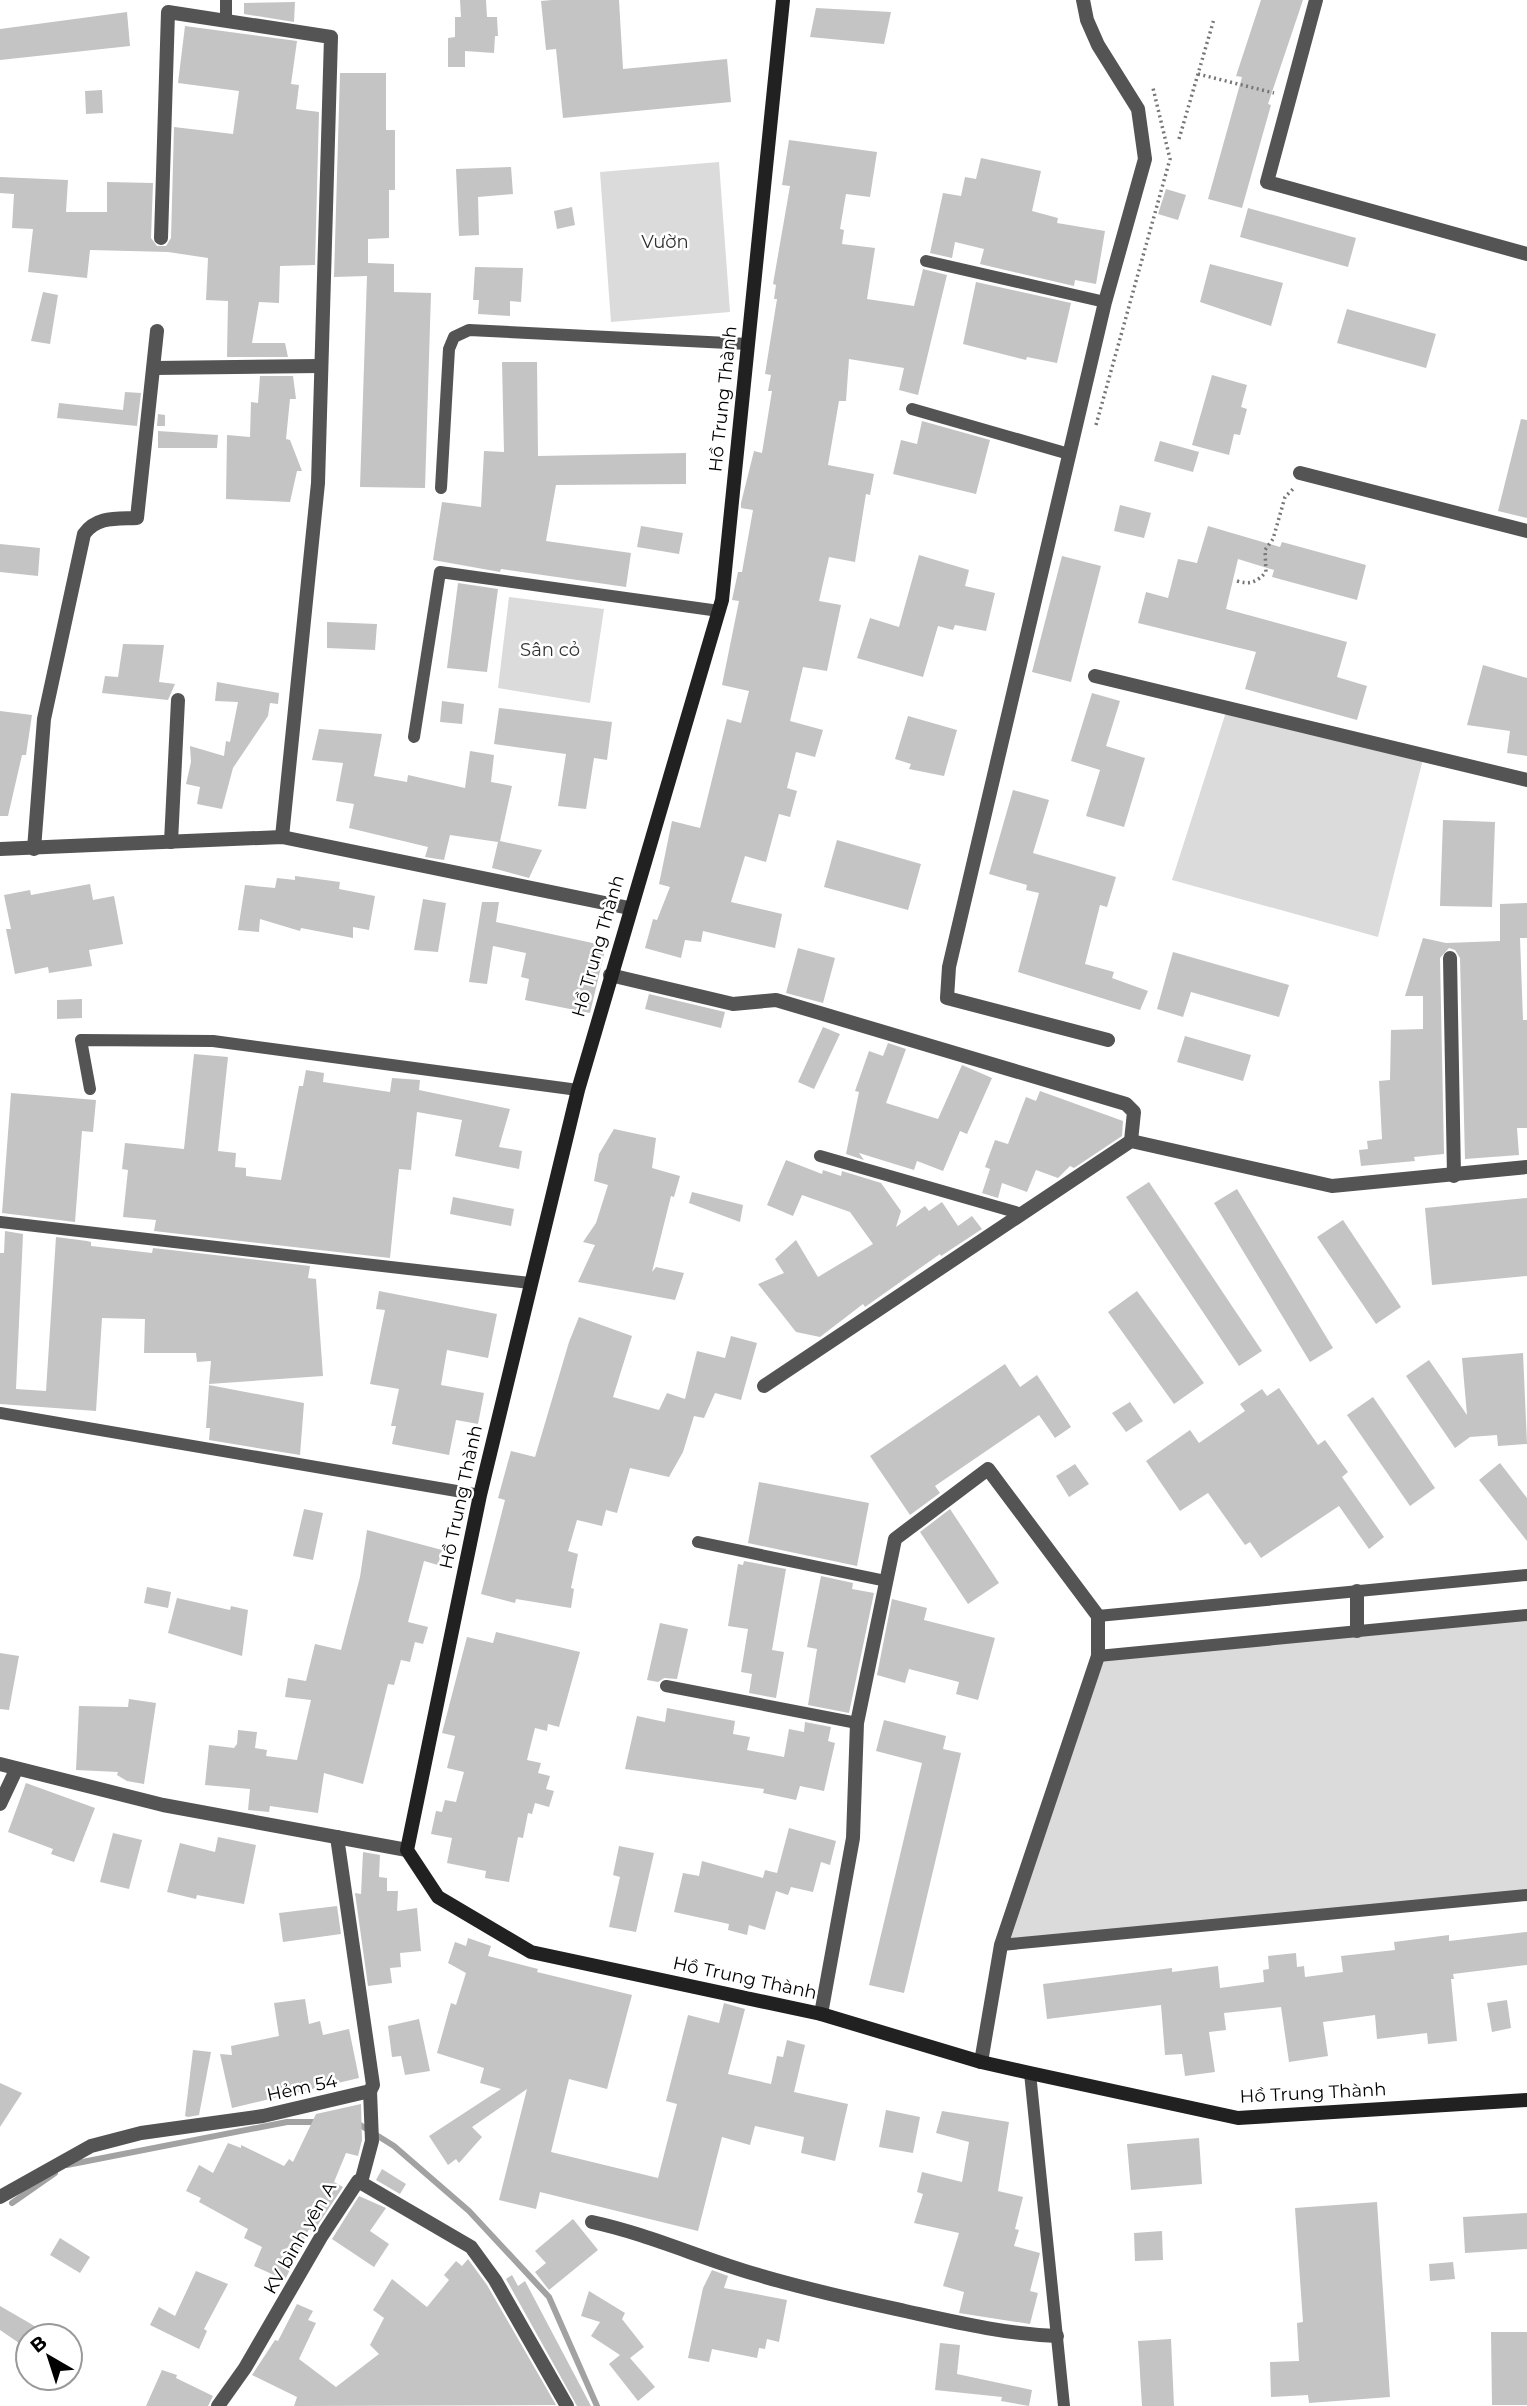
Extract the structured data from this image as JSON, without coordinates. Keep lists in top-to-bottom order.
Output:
{
  "streets": {
    "street": ["Hồ Trung Thành", "Hẻm 54", "KV bình yên A"]
  },
  "parks": ["Vườn", "Sân cỏ"],
  "north": "top left"
}
